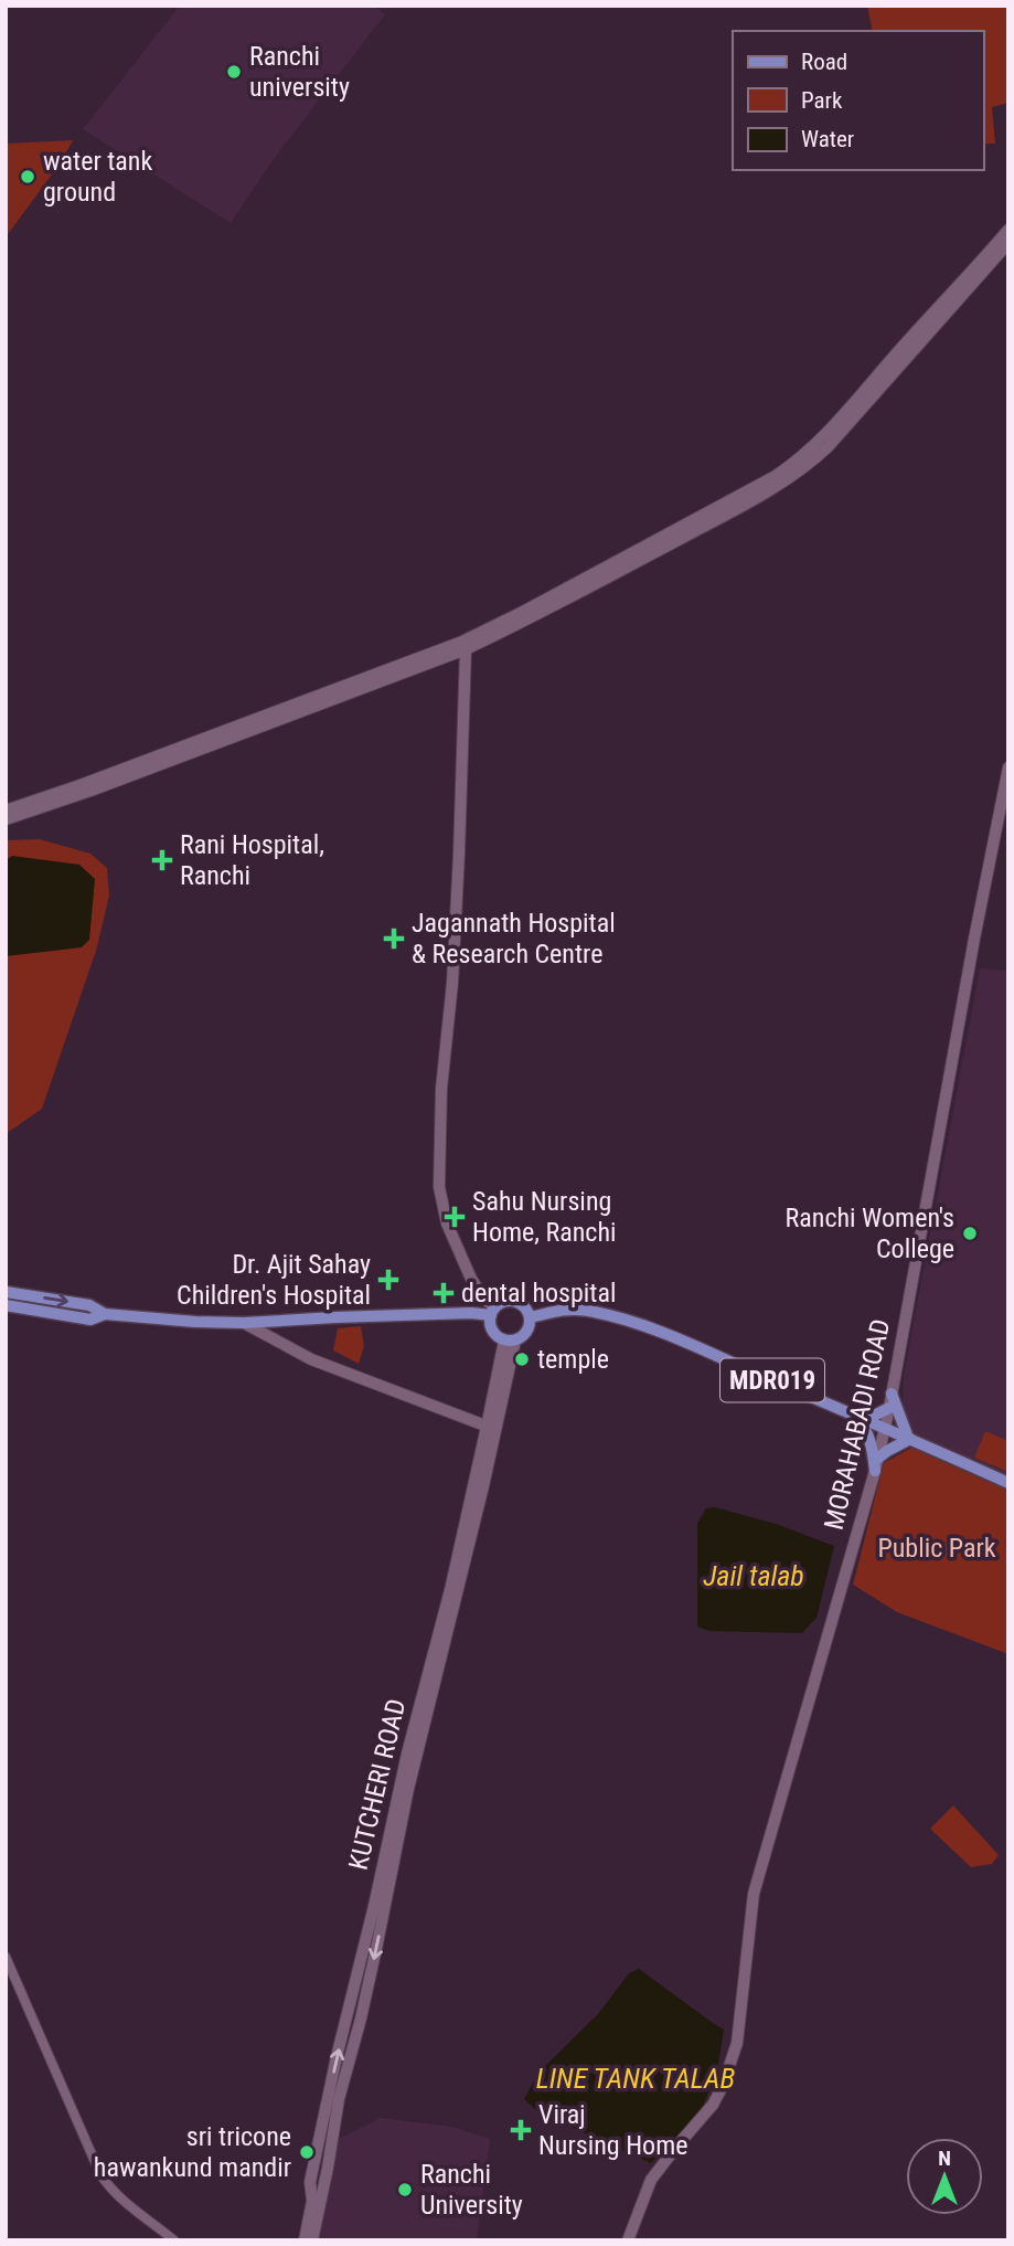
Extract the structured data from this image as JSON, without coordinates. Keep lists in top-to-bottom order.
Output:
{
  "streets": {
    "main road": ["MDR019", "MORAHABADI ROAD", "KUTCHERI ROAD"]
  },
  "crossings": [
    ["MDR019", "MORAHABADI ROAD"]
  ],
  "water": ["Jail talab", "LINE TANK TALAB"],
  "parks": ["Public Park"],
  "places": {
    "other": [
      "Ranchi university",
      "water tank ground",
      "Ranchi Women's College",
      "temple",
      "sri tricone hawankund mandir",
      "Ranchi University"
    ],
    "health": [
      "Rani Hospital, Ranchi",
      "Jagannath Hospital & Research Centre",
      "Sahu Nursing Home, Ranchi",
      "Dr. Ajit Sahay Children's Hospital",
      "dental hospital",
      "Viraj Nursing Home"
    ]
  },
  "legend": ["Road", "Park", "Water"],
  "north": "top"
}
